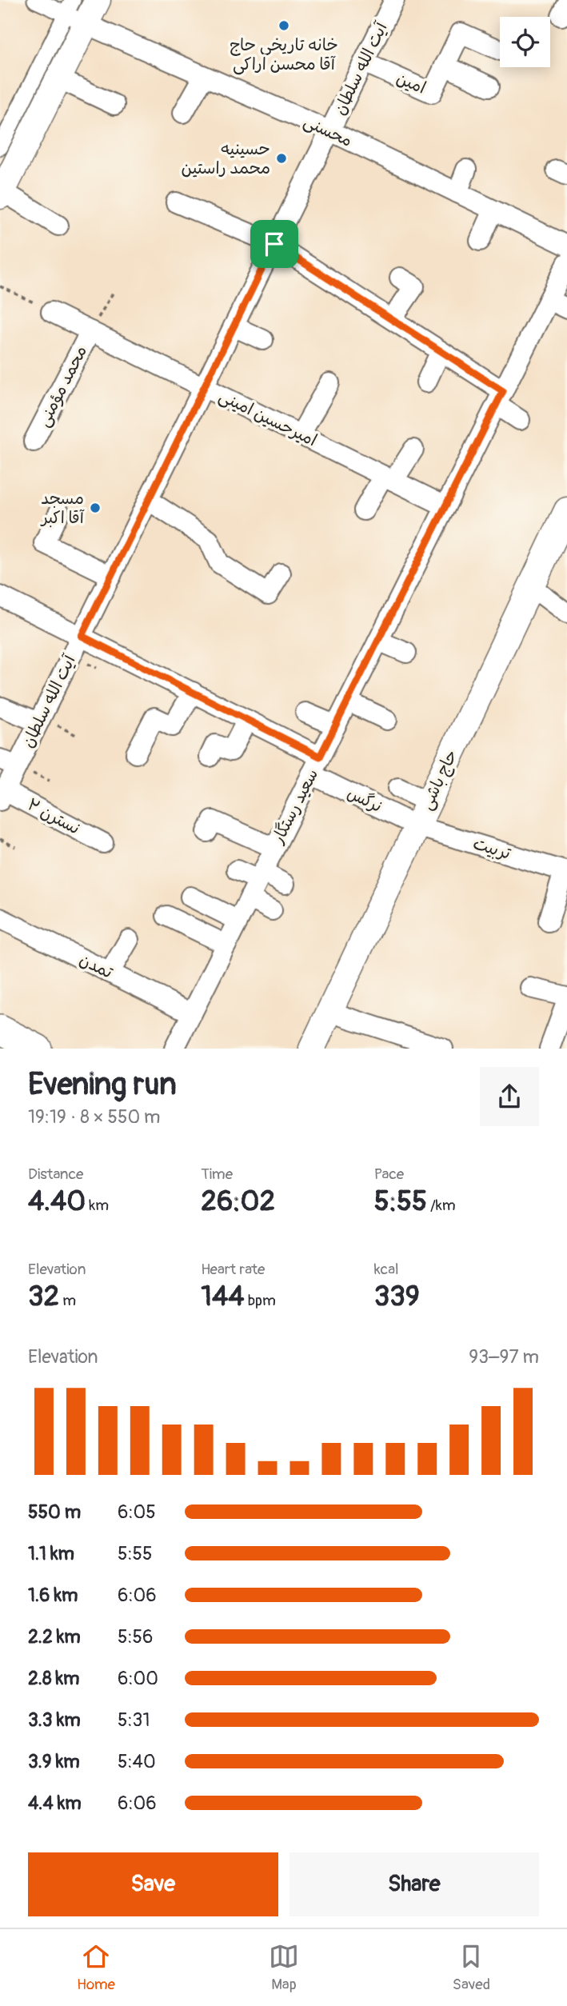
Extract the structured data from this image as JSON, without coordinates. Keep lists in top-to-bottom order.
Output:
{
  "streets": {
    "street": [
      "آیت الله سلطان",
      "امین",
      "محسنی",
      "محمد مؤمنی",
      "امیرحسین امینی",
      "حاج باشی",
      "نرگس",
      "سعید رستگار",
      "نسترن ۲",
      "تربیت",
      "تمدن"
    ]
  },
  "crossings": [
    ["آیت الله سلطان", "امین"],
    ["آیت الله سلطان", "محسنی"],
    ["آیت الله سلطان", "امیرحسین امینی"],
    ["آیت الله سلطان", "نرگس"],
    ["آیت الله سلطان", "نسترن ۲"],
    ["محمد مؤمنی", "امیرحسین امینی"],
    ["امیرحسین امینی", "سعید رستگار"],
    ["حاج باشی", "نرگس"],
    ["حاج باشی", "تربیت"],
    ["نرگس", "سعید رستگار"],
    ["نرگس", "تربیت"],
    ["سعید رستگار", "تمدن"]
  ],
  "places": ["خانه تاریخی حاج آقا محسن اراکی", "حسینیه محمد راستین", "مسجد آقا اکبر"],
  "page": {
    "heading": ["Evening run", "19:19 · 8 × 550 m"],
    "stats": [
      ["Distance", "4.40 km"],
      ["Time", "26:02"],
      ["Pace", "5:55 /km"],
      ["Elevation", "32 m"],
      ["Heart rate", "144 bpm"],
      ["kcal", "339"]
    ],
    "chart": ["Elevation", "93–97 m"],
    "list": [
      {
        "name": "550 m",
        "note": "6:05"
      },
      {
        "name": "1.1 km",
        "note": "5:55"
      },
      {
        "name": "1.6 km",
        "note": "6:06"
      },
      {
        "name": "2.2 km",
        "note": "5:56"
      },
      {
        "name": "2.8 km",
        "note": "6:00"
      },
      {
        "name": "3.3 km",
        "note": "5:31"
      },
      {
        "name": "3.9 km",
        "note": "5:40"
      },
      {
        "name": "4.4 km",
        "note": "6:06"
      }
    ],
    "buttons": ["Save", "Share"],
    "tabs": ["Home", "Map", "Saved"]
  }
}
